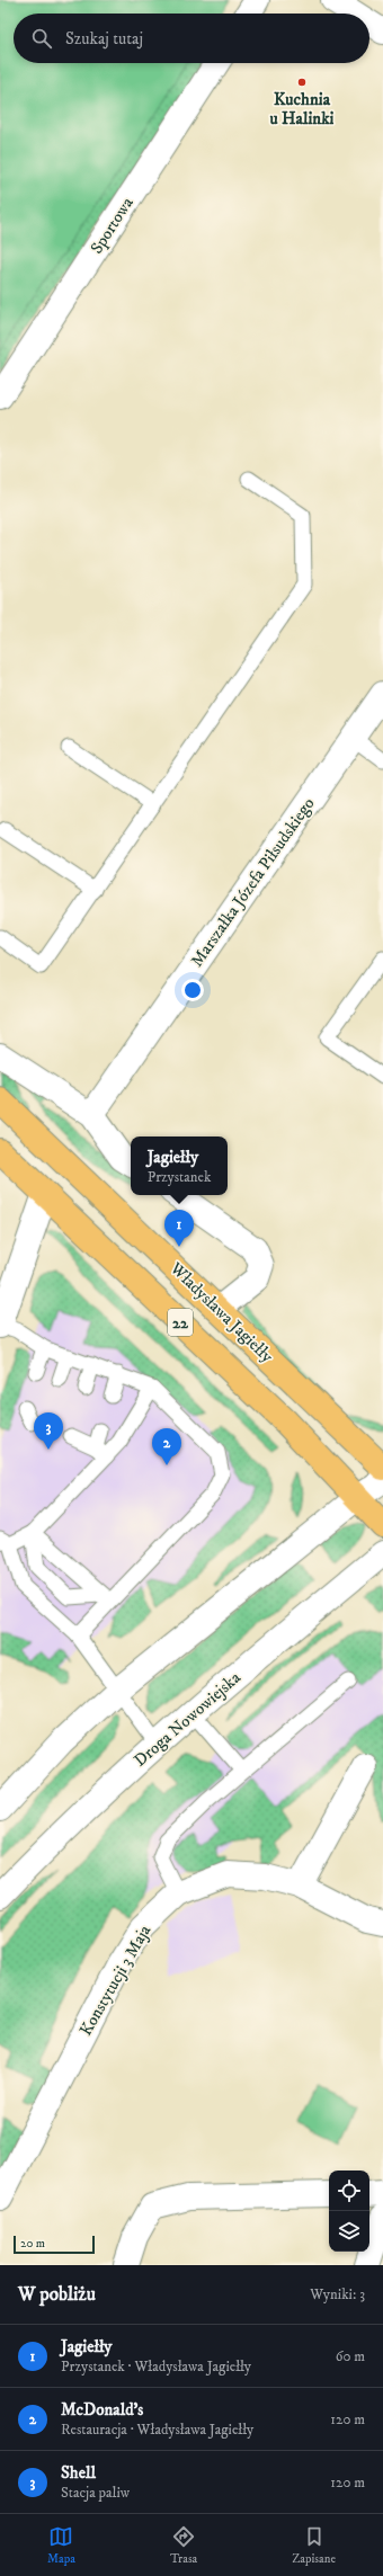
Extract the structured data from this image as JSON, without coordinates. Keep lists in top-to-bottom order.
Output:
{
  "streets": {
    "main road": ["Władysława Jagiełły", "22"],
    "street": [
      "Sportowa",
      "Marszałka Józefa Piłsudskiego",
      "Droga Nowowiejska",
      "Konstytucji 3 Maja"
    ]
  },
  "places": ["Kuchnia u Halinki"],
  "scale_bar": "20 m",
  "page": {
    "search": "Szukaj tutaj",
    "popup": ["Jagiełły", "Przystanek"],
    "pins": ["1", "3", "2"],
    "scale": "20 m",
    "heading": ["W pobliżu", "Wyniki: 3"],
    "list": [
      {
        "mark": "1",
        "name": "Jagiełły",
        "note": "Przystanek · Władysława Jagiełły",
        "value": "60 m"
      },
      {
        "mark": "2",
        "name": "McDonald's",
        "note": "Restauracja · Władysława Jagiełły",
        "value": "120 m"
      },
      {
        "mark": "3",
        "name": "Shell",
        "note": "Stacja paliw",
        "value": "120 m"
      }
    ],
    "nav": ["Mapa", "Trasa", "Zapisane"]
  }
}
